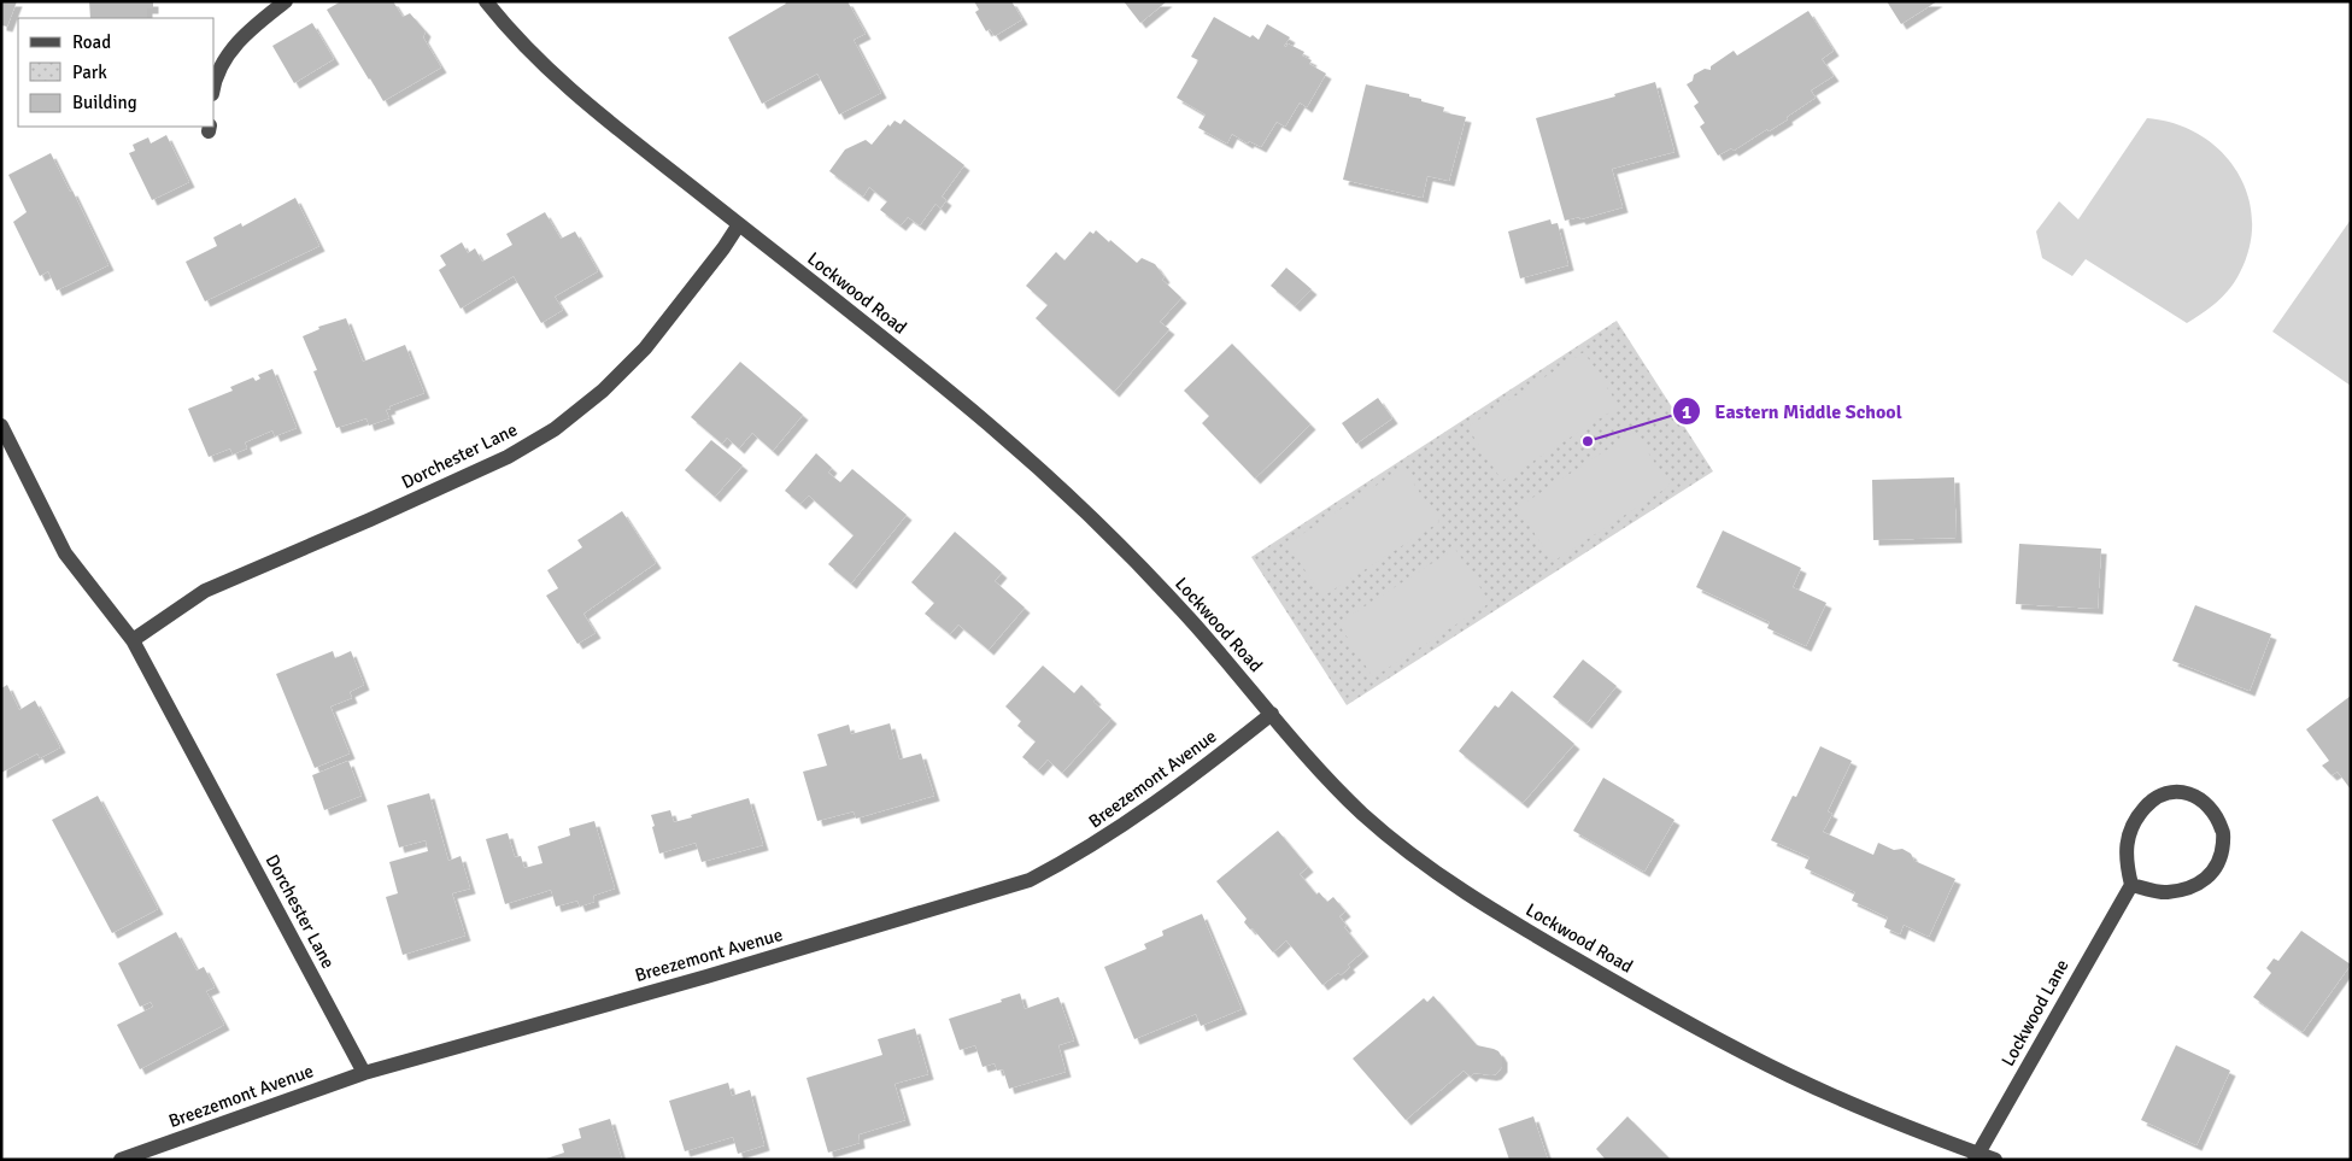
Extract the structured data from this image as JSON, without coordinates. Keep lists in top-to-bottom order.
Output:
{
  "streets": {
    "street": [
      "Lockwood Road",
      "Dorchester Lane",
      "Breezemont Avenue",
      "Lockwood Lane"
    ]
  },
  "crossings": [
    ["Lockwood Road", "Dorchester Lane"],
    ["Lockwood Road", "Breezemont Avenue"],
    ["Lockwood Road", "Lockwood Lane"],
    ["Dorchester Lane", "Breezemont Avenue"]
  ],
  "places": ["Eastern Middle School"],
  "legend": ["Road", "Park", "Building"]
}
